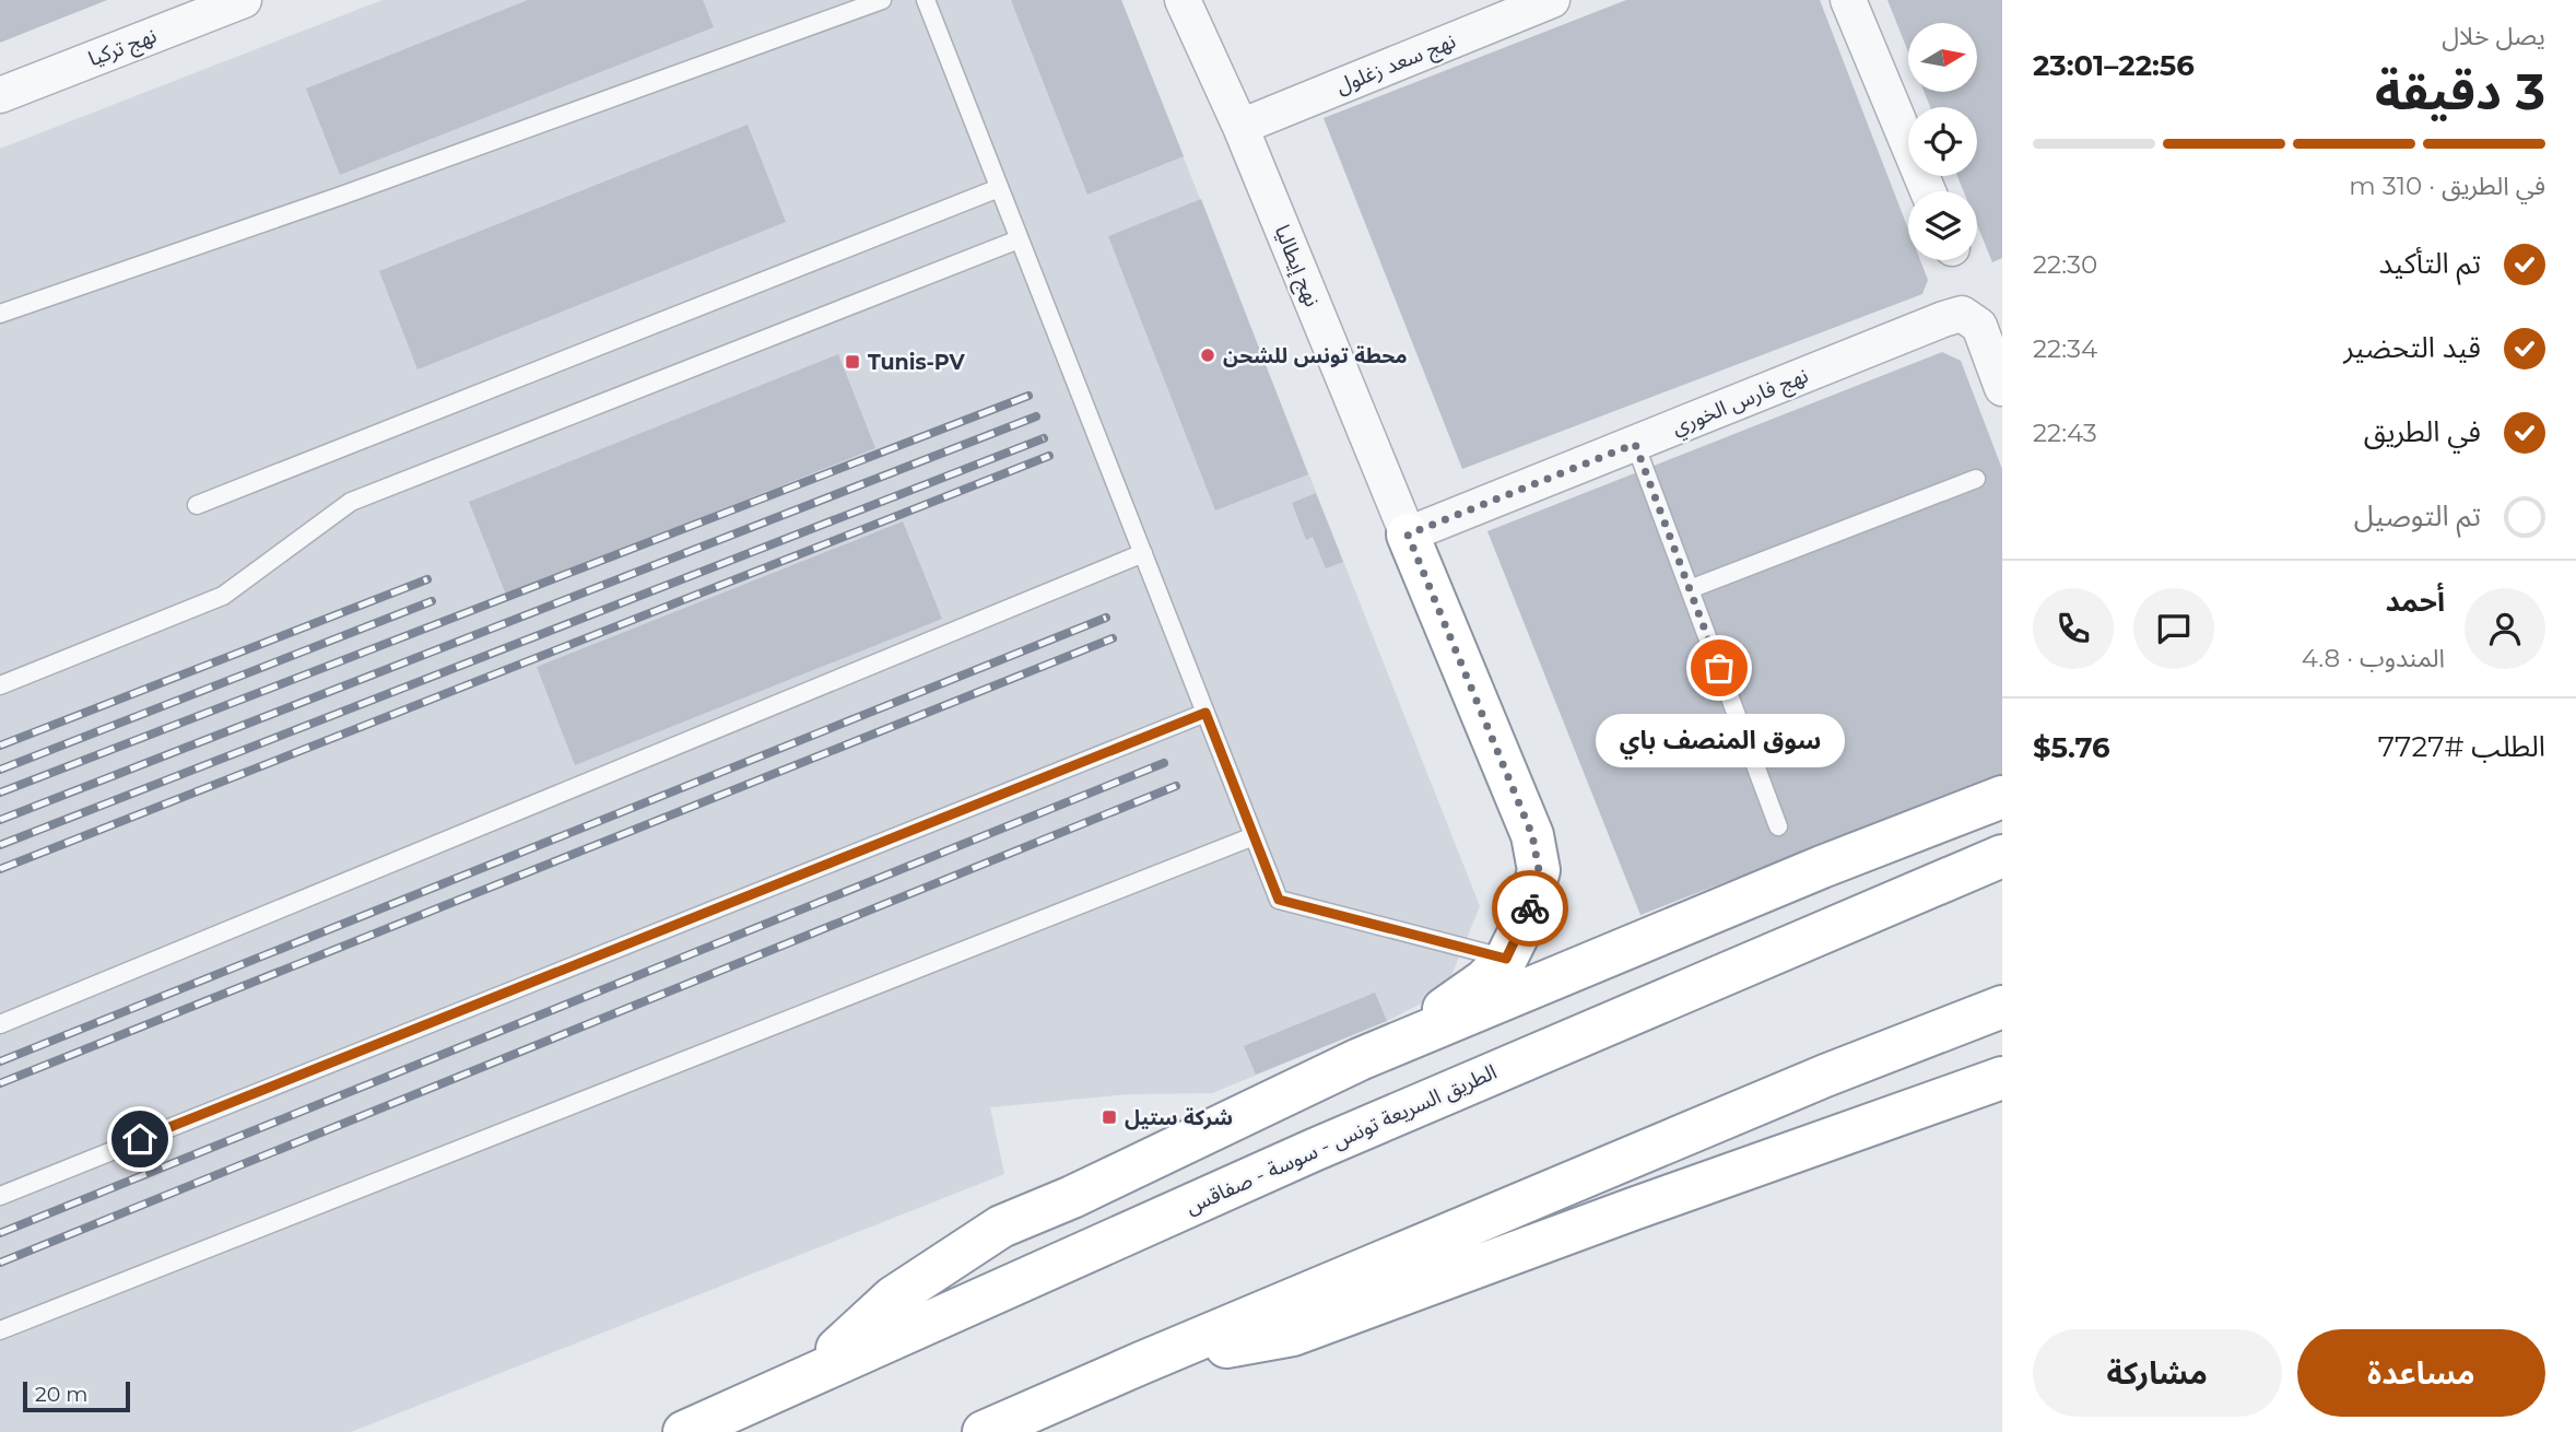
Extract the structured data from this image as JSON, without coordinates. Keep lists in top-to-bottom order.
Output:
{
  "streets": {
    "highway": ["الطريق السريعة تونس - سوسة - صفاقس"],
    "street": [
      "نهج تركيا",
      "نهج سعد زغلول",
      "نهج إيطاليا",
      "نهج فارس الخوري"
    ]
  },
  "crossings": [
    ["نهج سعد زغلول", "نهج إيطاليا"],
    ["نهج إيطاليا", "نهج فارس الخوري"]
  ],
  "places": {
    "other": ["محطة تونس للشحن", "سوق المنصف باي"],
    "transit": ["Tunis-PV", "شركة ستيل"]
  },
  "scale_bar": "20 m",
  "north": "right",
  "page": {
    "heading": ["3 دقيقة", "يصل خلال", "22:56–23:01"],
    "panel": [
      "أحمد",
      "المندوب · 4.8",
      "الطلب #7727",
      "$5.76"
    ],
    "bar": "في الطريق · 310 m",
    "list": [
      ["تم التأكيد", "22:30"],
      ["قيد التحضير", "22:34"],
      ["في الطريق", "22:43"],
      "تم التوصيل"
    ],
    "bubble": "سوق المنصف باي",
    "buttons": ["مساعدة", "مشاركة"],
    "scale": "20 m"
  }
}
